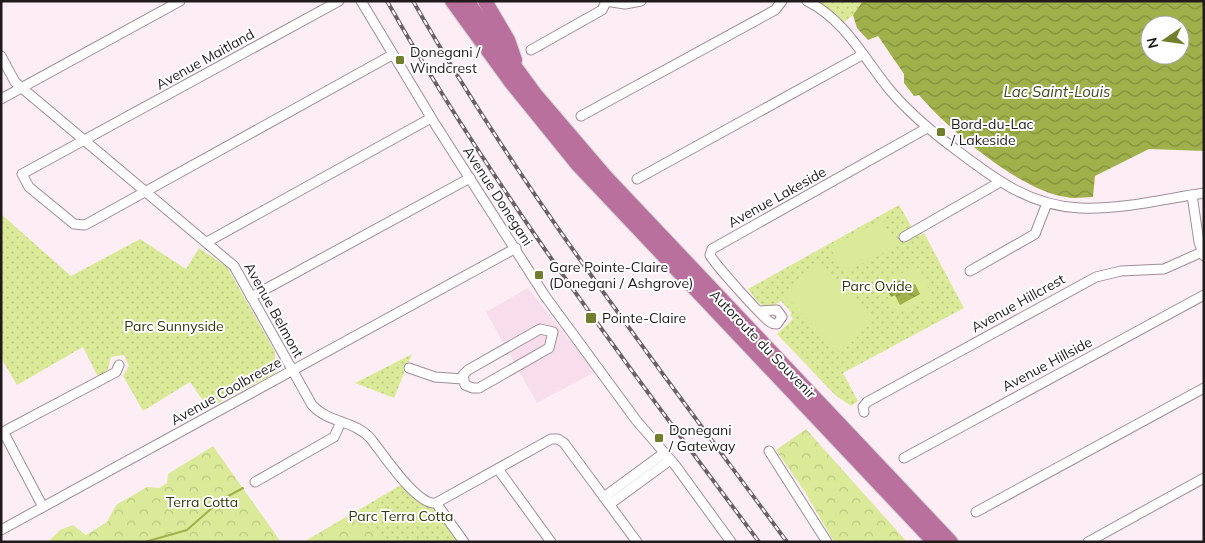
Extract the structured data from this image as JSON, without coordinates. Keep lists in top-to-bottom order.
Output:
{
  "streets": {
    "highway": ["Autoroute du Souvenir"],
    "street": [
      "Avenue Maitland",
      "Avenue Donegani",
      "Avenue Lakeside",
      "Avenue Hillcrest",
      "Avenue Belmont",
      "Avenue Hillside",
      "Avenue Coolbreeze"
    ]
  },
  "crossings": [
    ["Avenue Maitland", "Avenue Belmont"],
    ["Avenue Donegani", "Avenue Coolbreeze"],
    ["Avenue Belmont", "Avenue Coolbreeze"]
  ],
  "water": ["Lac Saint-Louis"],
  "parks": [
    "Parc Ovide",
    "Parc Sunnyside",
    "Terra Cotta",
    "Parc Terra Cotta"
  ],
  "places": {
    "transit": [
      "Donegani / Windcrest",
      "Bord-du-Lac / Lakeside",
      "Gare Pointe-Claire (Donegani / Ashgrove)",
      "Pointe-Claire",
      "Donegani / Gateway"
    ]
  },
  "north": "left"
}
